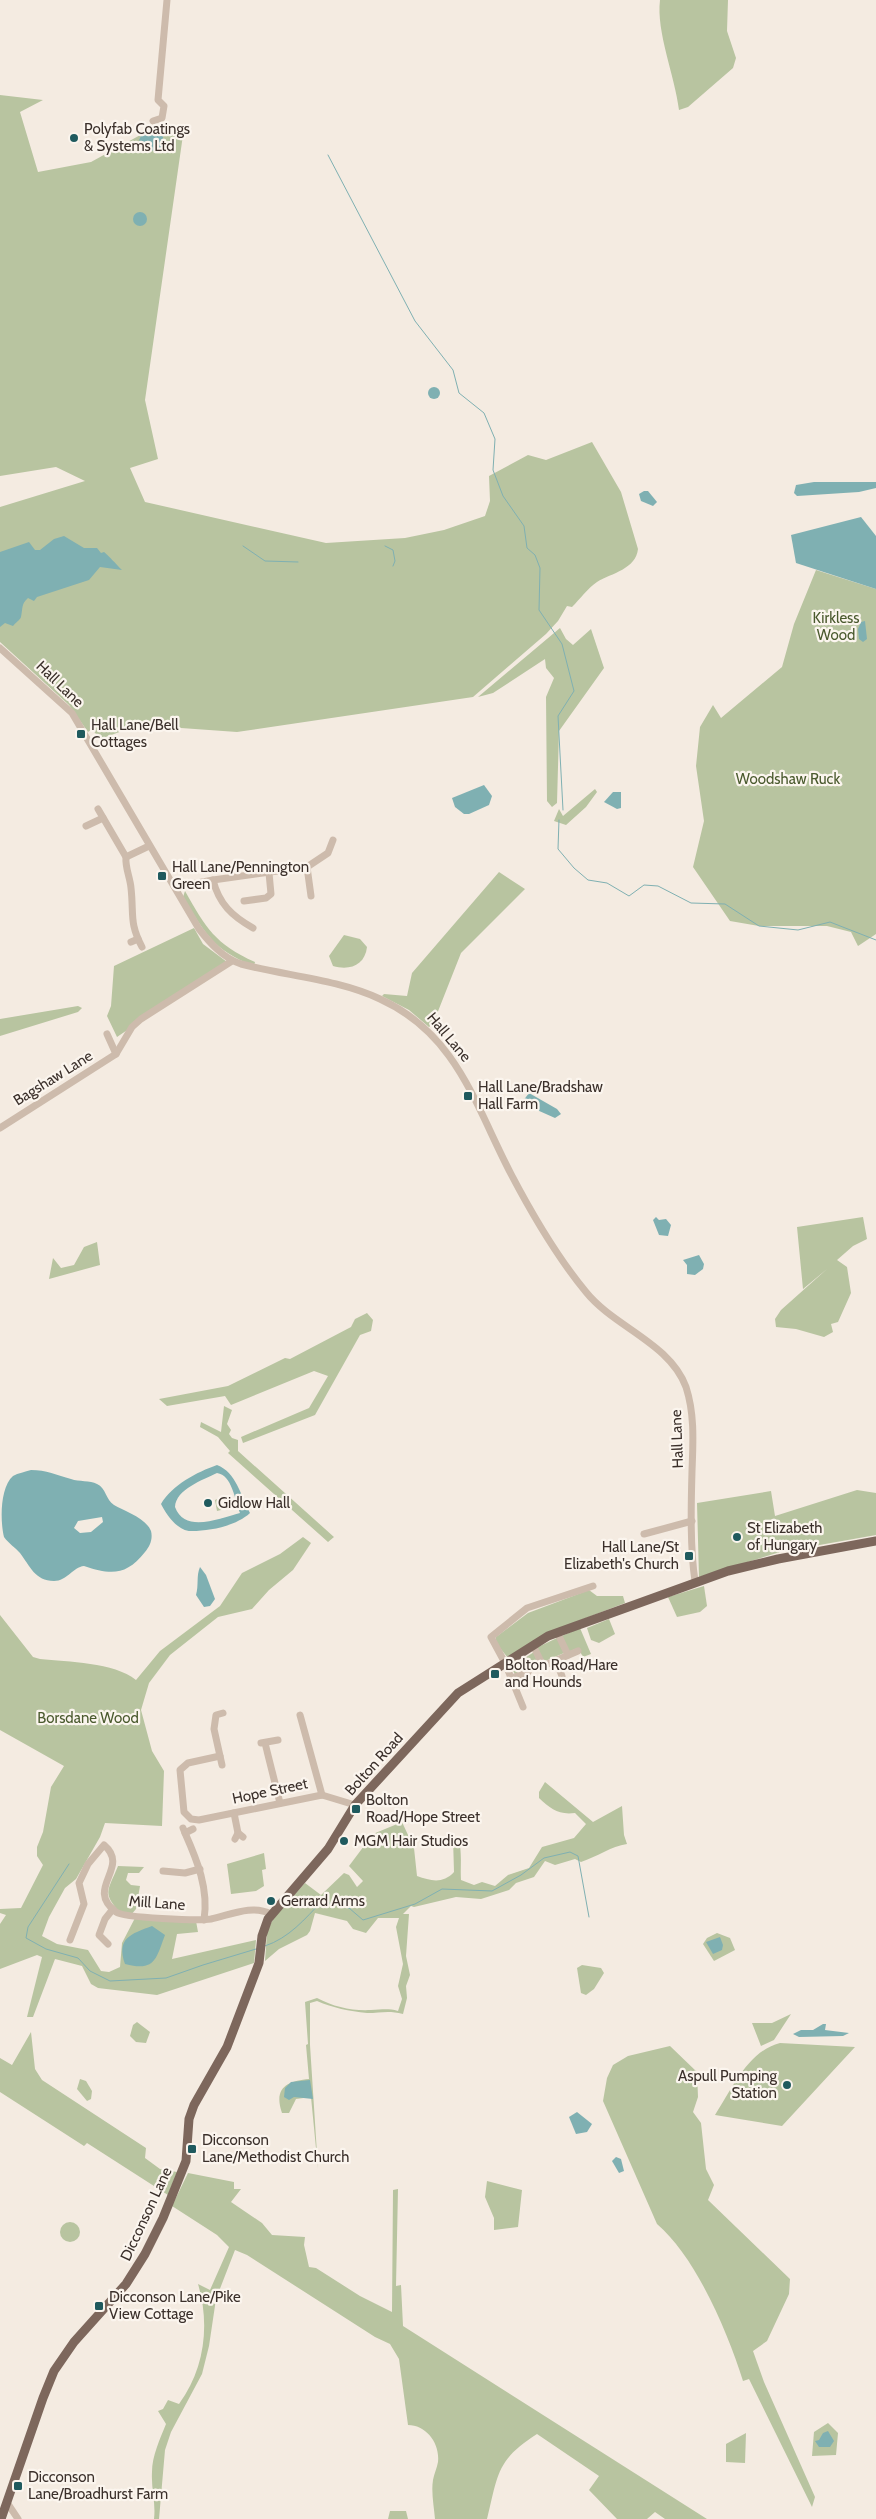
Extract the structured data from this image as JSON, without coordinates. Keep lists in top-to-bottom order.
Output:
{
  "streets": {
    "main road": ["Bolton Road", "Dicconson Lane"],
    "street": [
      "Hall Lane",
      "Bagshaw Lane",
      "Hope Street",
      "Mill Lane"
    ]
  },
  "crossings": [
    ["Hall Lane", "Bolton Road"],
    ["Bolton Road", "Hope Street"],
    ["Bolton Road", "Mill Lane"],
    ["Bolton Road", "Dicconson Lane"]
  ],
  "parks": ["Kirkless Wood", "Woodshaw Ruck", "Borsdane Wood"],
  "places": {
    "other": [
      "Polyfab Coatings & Systems Ltd",
      "Gidlow Hall",
      "St Elizabeth of Hungary",
      "MGM Hair Studios",
      "Gerrard Arms",
      "Aspull Pumping Station"
    ],
    "transit": [
      "Hall Lane/Bell Cottages",
      "Hall Lane/Pennington Green",
      "Hall Lane/Bradshaw Hall Farm",
      "Hall Lane/St Elizabeth's Church",
      "Bolton Road/Hare and Hounds",
      "Bolton Road/Hope Street",
      "Dicconson Lane/Methodist Church",
      "Dicconson Lane/Pike View Cottage",
      "Dicconson Lane/Broadhurst Farm"
    ]
  }
}
